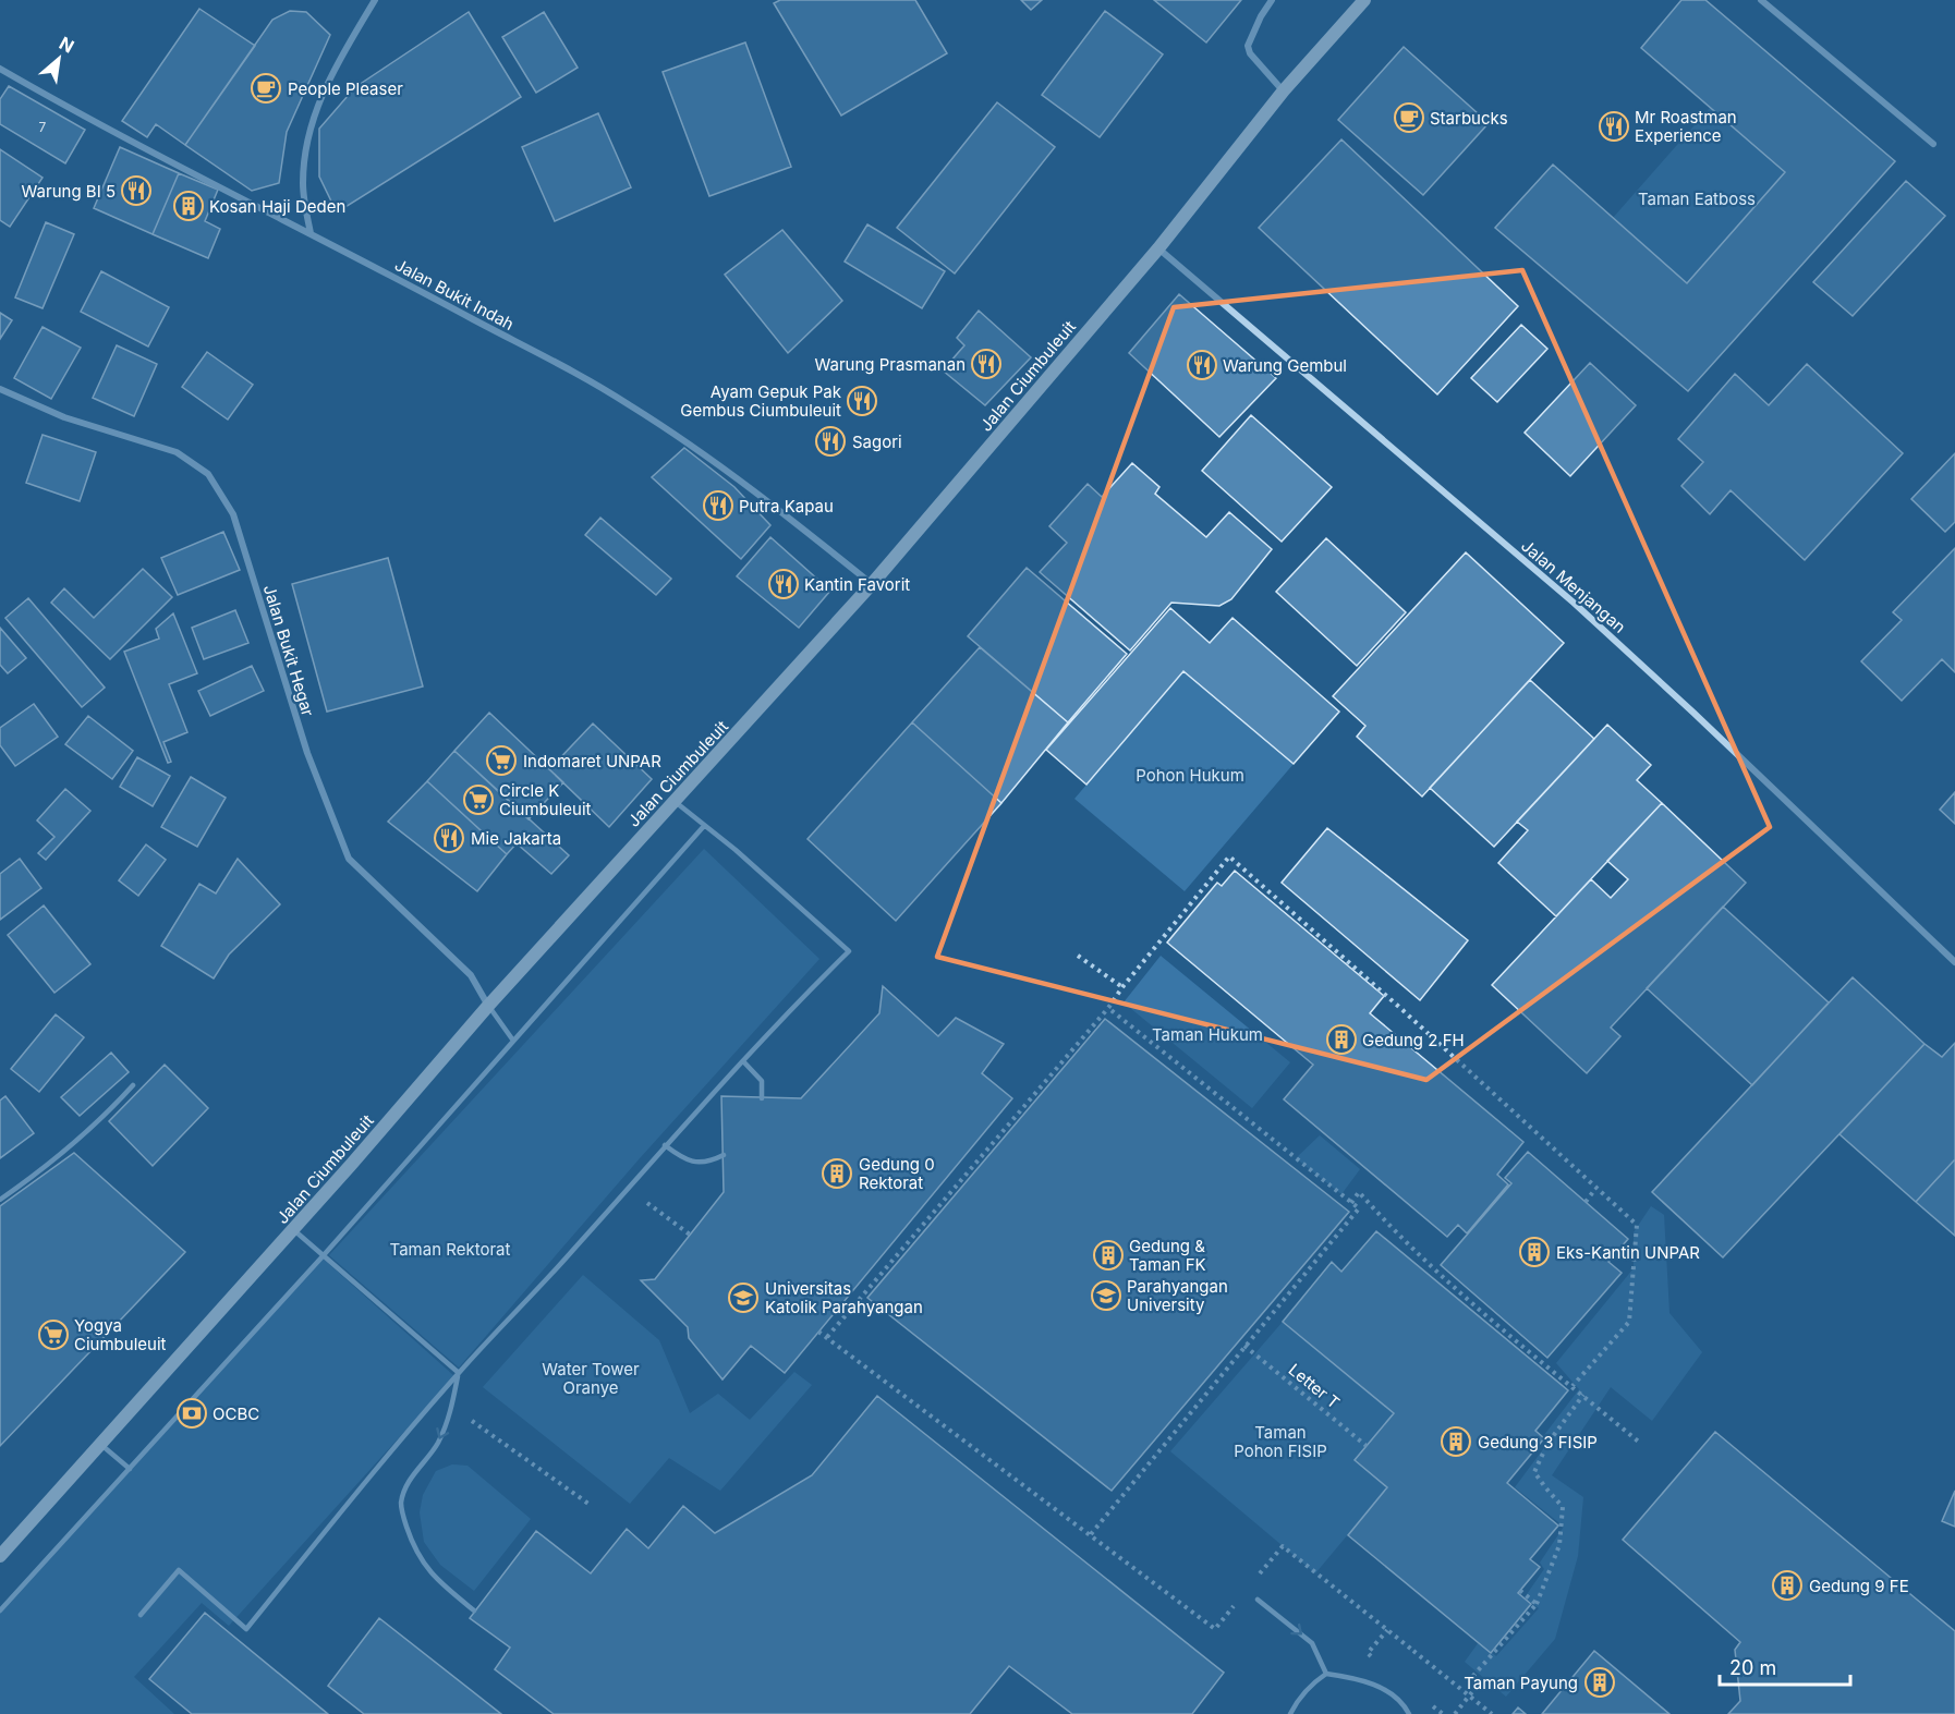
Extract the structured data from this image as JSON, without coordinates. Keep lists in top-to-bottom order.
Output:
{
  "streets": {
    "main road": ["Jalan Ciumbuleuit"],
    "street": ["Jalan Bukit Indah", "Jalan Menjangan", "Jalan Bukit Hegar"],
    "path": ["Letter T"]
  },
  "crossings": [
    ["Jalan Bukit Indah", "Jalan Ciumbuleuit"],
    ["Jalan Ciumbuleuit", "Jalan Menjangan"],
    ["Jalan Ciumbuleuit", "Jalan Bukit Hegar"]
  ],
  "parks": [
    "Taman Eatboss",
    "Pohon Hukum",
    "Taman Hukum",
    "Taman Rektorat",
    "Water Tower Oranye",
    "Taman Pohon FISIP"
  ],
  "places": {
    "cafe": ["People Pleaser", "Starbucks"],
    "restaurant": [
      "Mr Roastman Experience",
      "Warung BI 5",
      "Warung Prasmanan",
      "Warung Gembul",
      "Ayam Gepuk Pak Gembus Ciumbuleuit",
      "Sagori",
      "Putra Kapau",
      "Kantin Favorit",
      "Mie Jakarta"
    ],
    "building": [
      "Kosan Haji Deden",
      "Gedung 2 FH",
      "Gedung 0 Rektorat",
      "Eks-Kantin UNPAR",
      "Gedung & Taman FK",
      "Gedung 3 FISIP",
      "Gedung 9 FE",
      "Taman Payung"
    ],
    "supermarket": ["Indomaret UNPAR", "Circle K Ciumbuleuit", "Yogya Ciumbuleuit"],
    "school or university": ["Parahyangan University", "Universitas Katolik Parahyangan"],
    "bank": ["OCBC"]
  },
  "house_numbers": ["7"],
  "scale_bar": "20 m",
  "north": "top right"
}
